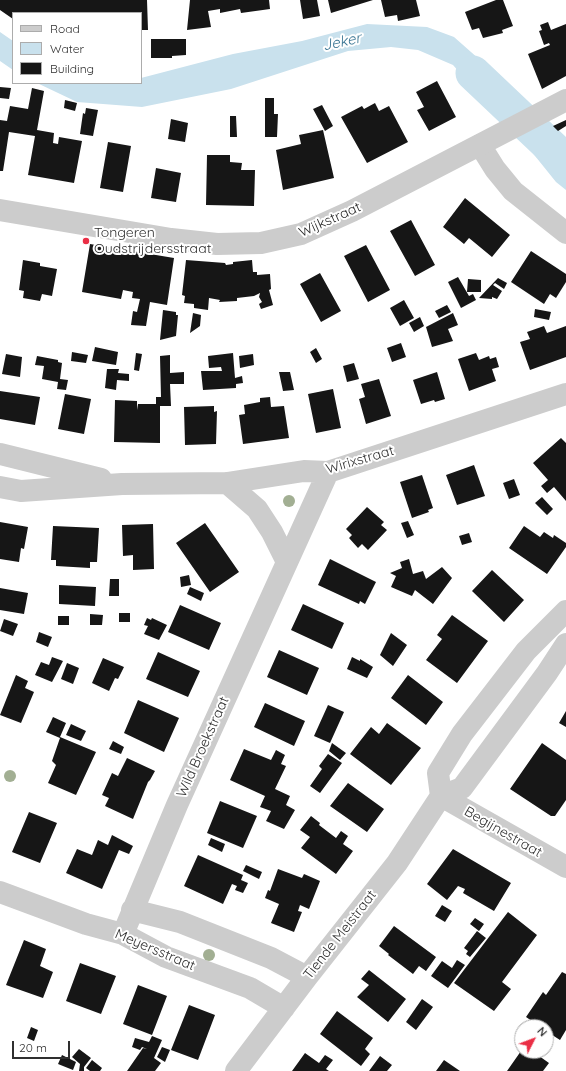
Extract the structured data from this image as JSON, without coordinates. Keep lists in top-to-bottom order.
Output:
{
  "streets": {
    "street": [
      "Wijkstraat",
      "Wirixstraat",
      "Wild Broekstraat",
      "Begijnestraat",
      "Tiende Meistraat",
      "Meyersstraat"
    ]
  },
  "crossings": [
    ["Wirixstraat", "Wild Broekstraat"],
    ["Wild Broekstraat", "Meyersstraat"],
    ["Begijnestraat", "Tiende Meistraat"],
    ["Tiende Meistraat", "Meyersstraat"]
  ],
  "water": ["Jeker"],
  "places": ["Tongeren Oudstrijdersstraat"],
  "legend": ["Road", "Water", "Building"],
  "scale_bar": "20 m",
  "north": "top right"
}
